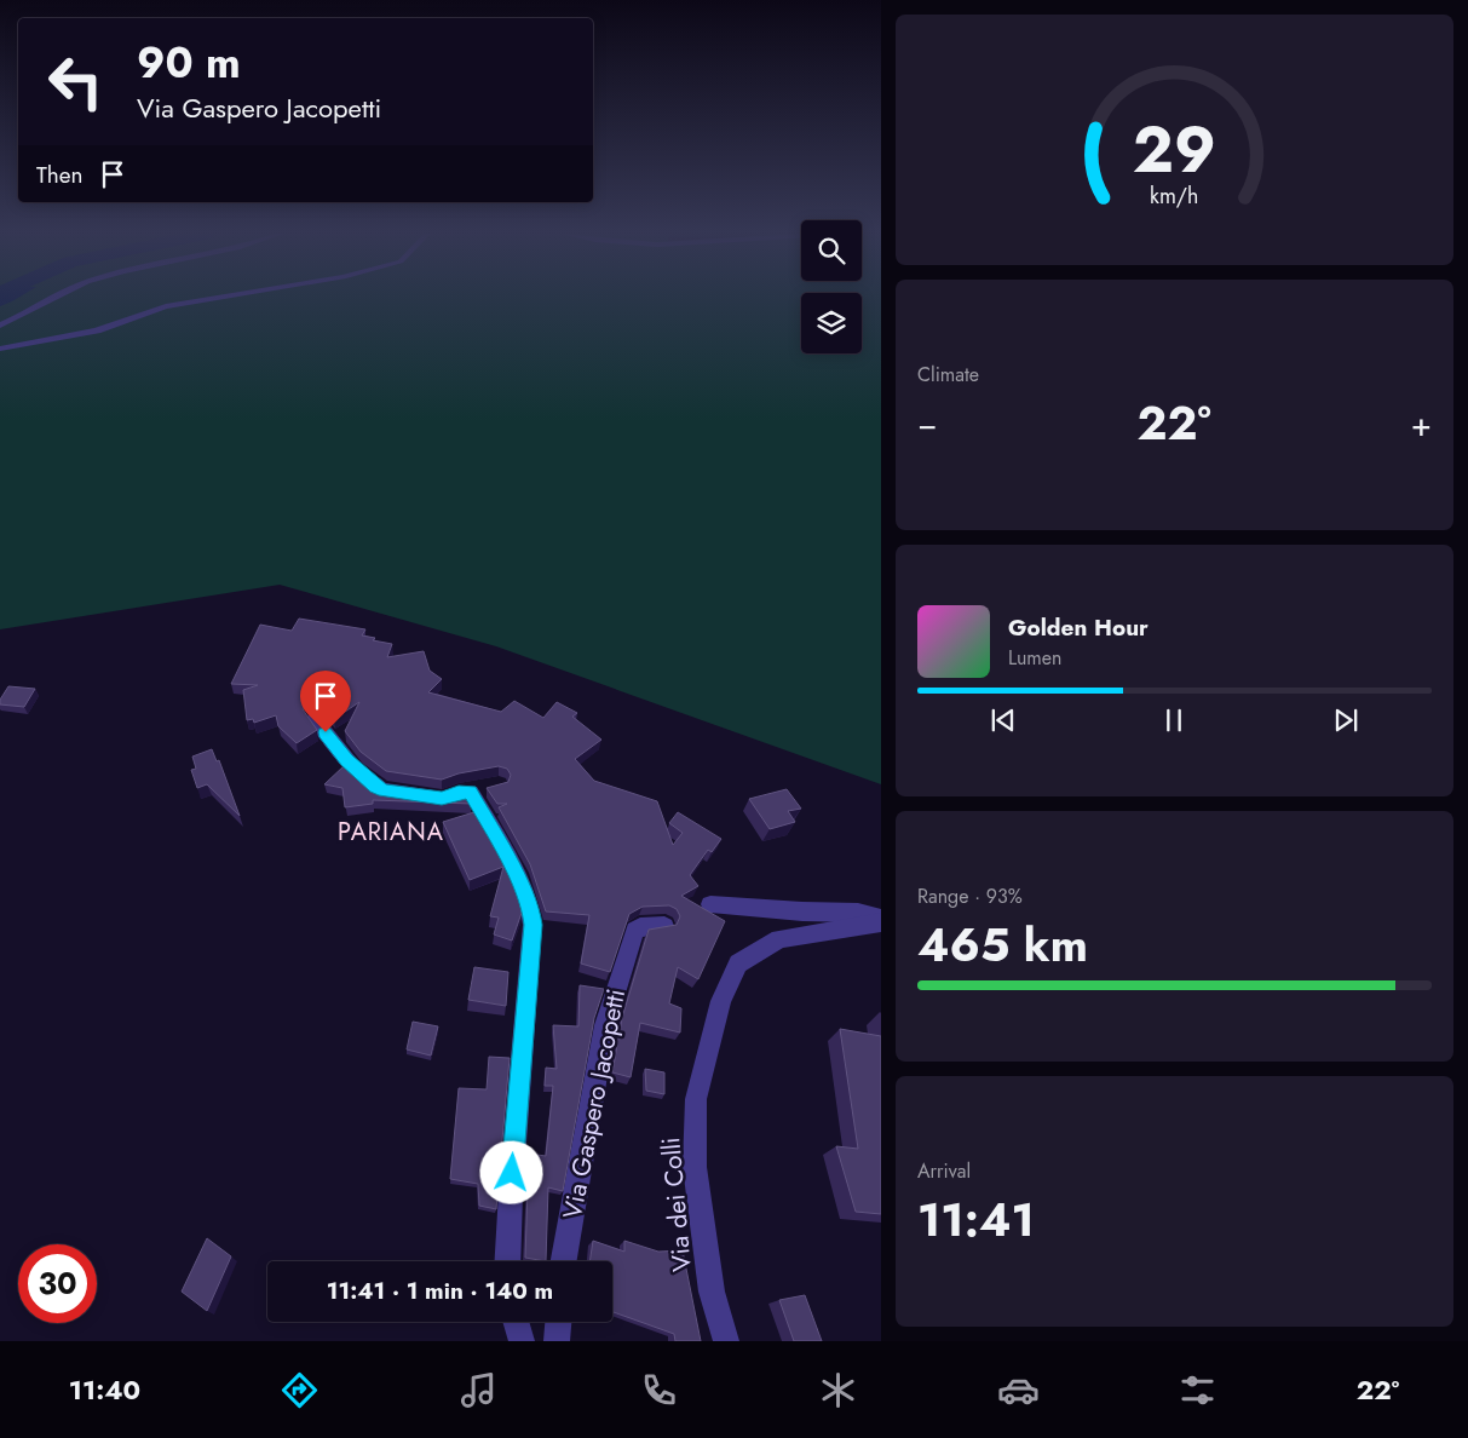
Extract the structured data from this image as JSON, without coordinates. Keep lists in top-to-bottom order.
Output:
{
  "streets": {
    "street": ["Via Gaspero Jacopetti", "Via dei Colli"]
  },
  "districts": ["PARIANA"],
  "page": {
    "turn": ["90 m", "Via Gaspero Jacopetti"],
    "then": "Then",
    "tile": [
      "Climate",
      ["Range · 93%", "465 km"],
      ["Arrival", "11:41"]
    ],
    "heat": ["−", "22°", "+"],
    "song": ["Golden Hour", "Lumen"],
    "limit": "30",
    "trip": "11:41 · 1 min · 140 m",
    "tabs": ["11:40", "22°"],
    "gauge": ["29", "km/h"]
  }
}
